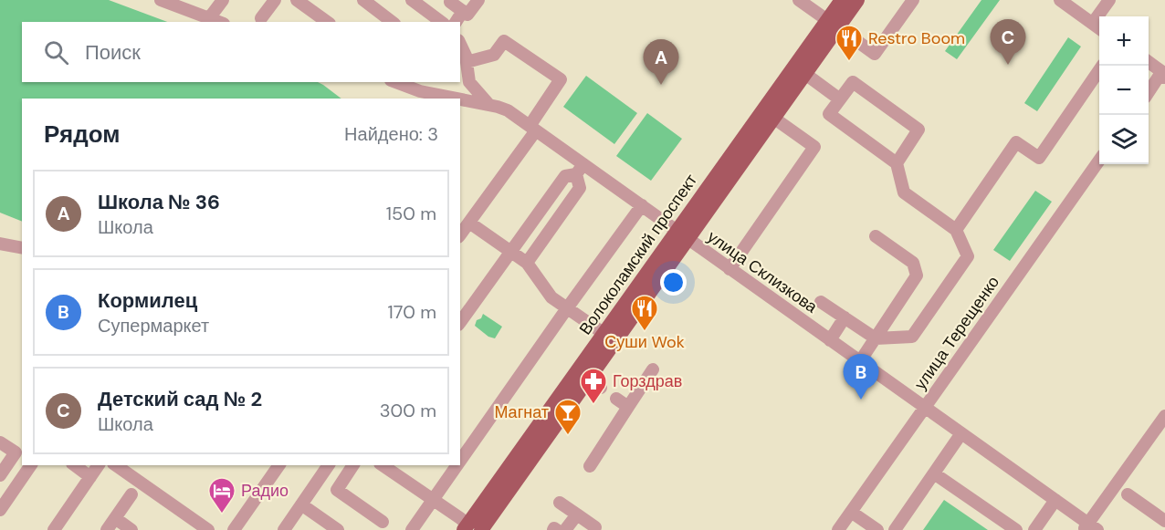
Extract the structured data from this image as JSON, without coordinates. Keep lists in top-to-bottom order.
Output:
{
  "streets": {
    "main road": ["Волоколамский проспект"],
    "street": ["улица Склизкова", "улица Терещенко"]
  },
  "crossings": [
    ["Волоколамский проспект", "улица Склизкова"],
    ["улица Склизкова", "улица Терещенко"]
  ],
  "places": {
    "restaurant": ["Restro Boom", "Суши Wok"],
    "pharmacy": ["Горздрав"],
    "bar": ["Магнат"],
    "hotel": ["Радио"]
  },
  "page": {
    "map_buttons": ["+", "−"],
    "pins": ["C", "A", "B"],
    "search": "Поиск",
    "heading": ["Рядом", "Найдено: 3"],
    "list": [
      {
        "mark": "A",
        "name": "Школа № 36",
        "note": "Школа",
        "value": "150 m"
      },
      {
        "mark": "B",
        "name": "Кормилец",
        "note": "Супермаркет",
        "value": "170 m"
      },
      {
        "mark": "C",
        "name": "Детский сад № 2",
        "note": "Школа",
        "value": "300 m"
      }
    ]
  }
}
